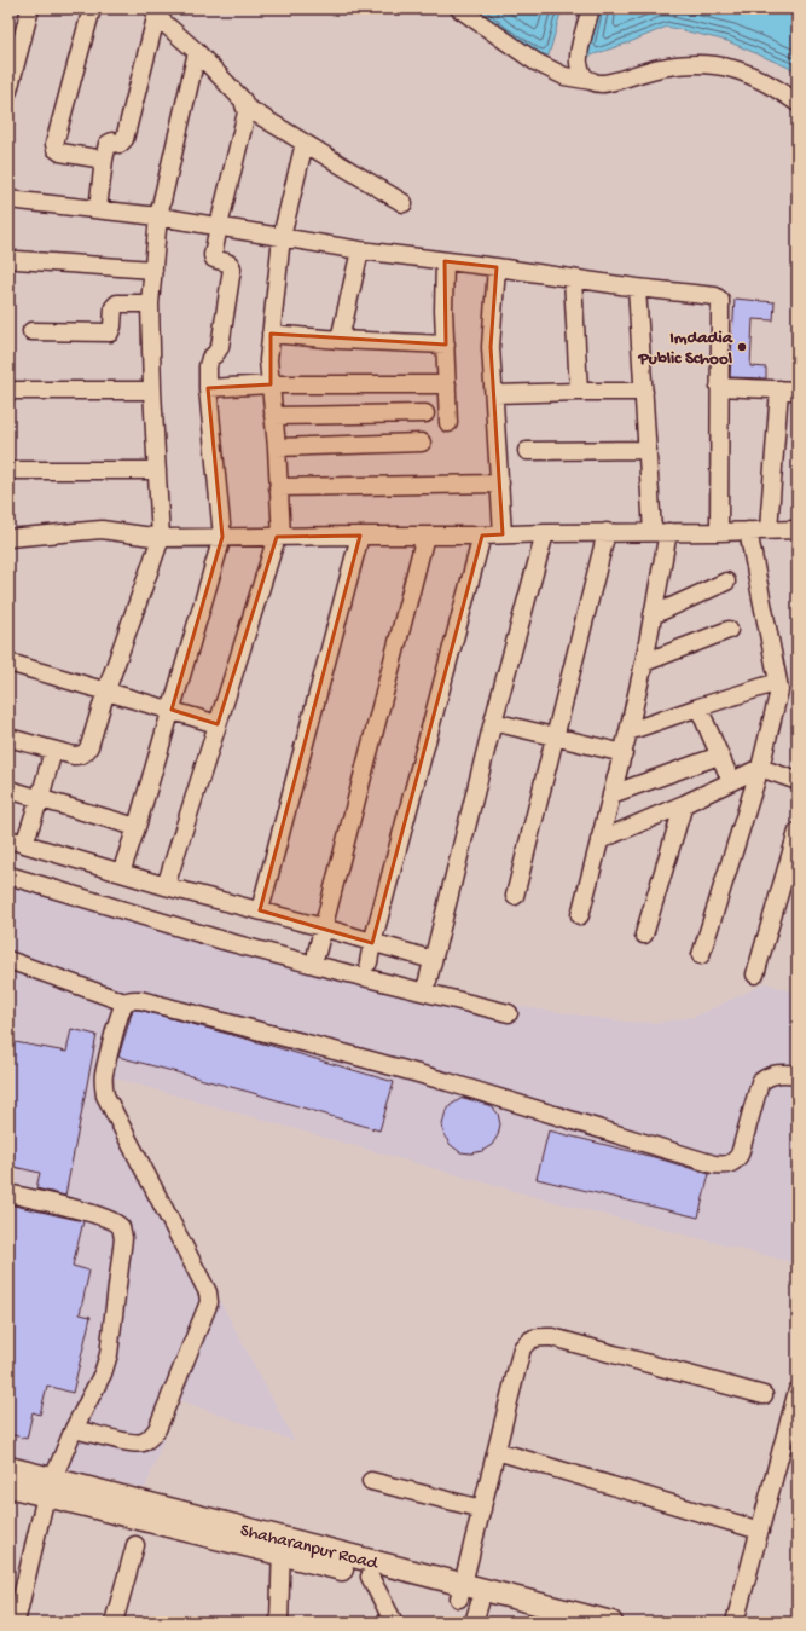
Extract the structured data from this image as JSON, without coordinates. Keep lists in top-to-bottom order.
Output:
{
  "streets": {
    "main road": ["Shaharanpur Road"]
  },
  "places": ["Imdadia Public School"]
}
